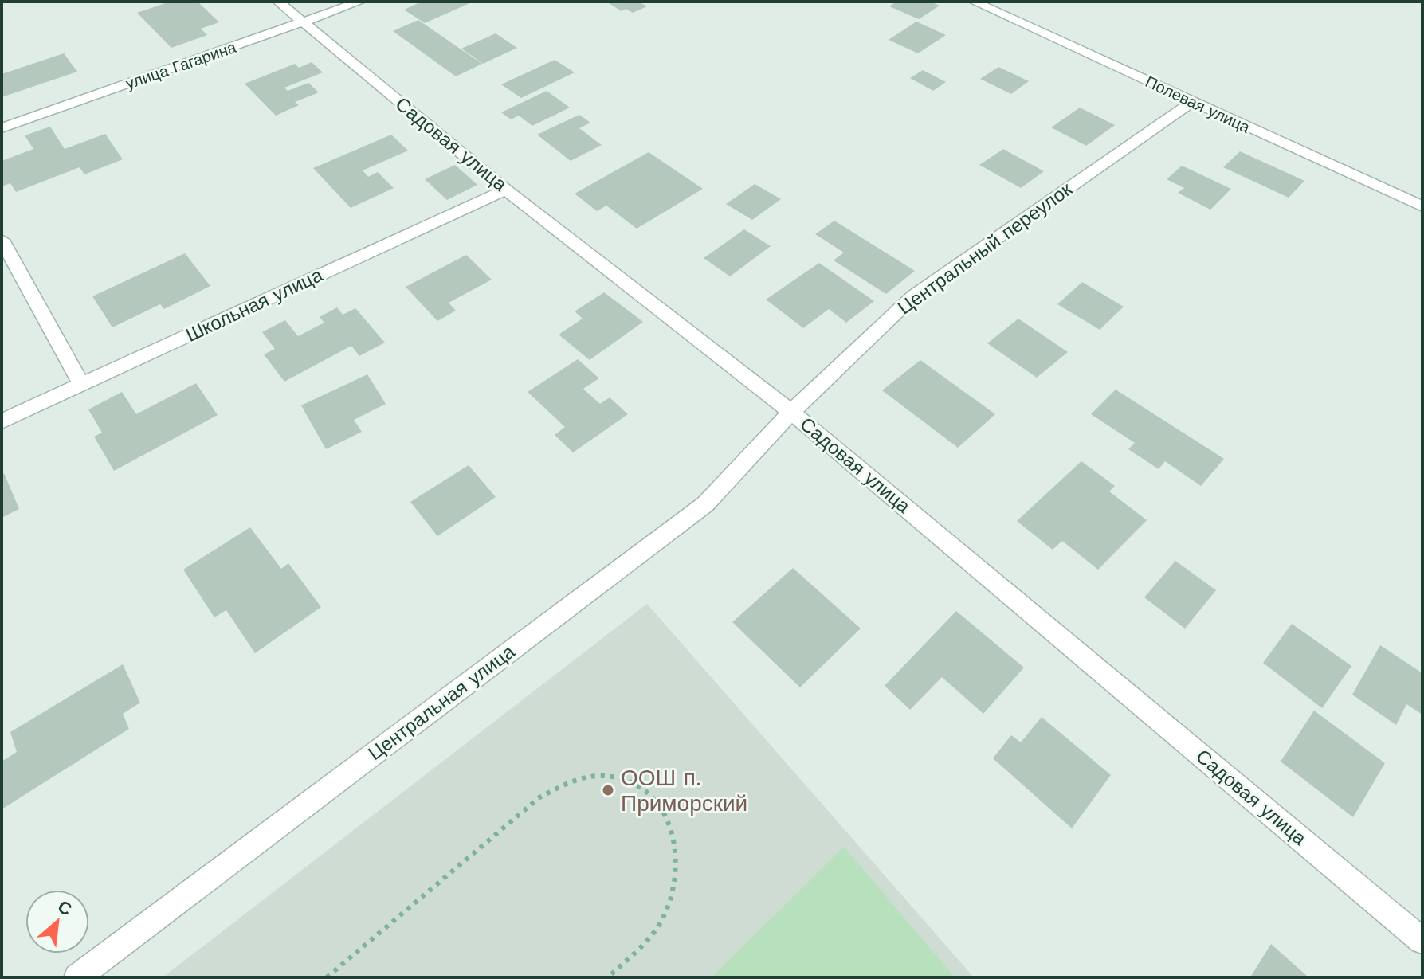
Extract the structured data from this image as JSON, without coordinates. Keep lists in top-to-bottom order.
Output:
{
  "streets": {
    "street": [
      "улица Гагарина",
      "Полевая улица",
      "Садовая улица",
      "Центральный переулок",
      "Школьная улица",
      "Центральная улица"
    ]
  },
  "crossings": [
    ["улица Гагарина", "Садовая улица"],
    ["Полевая улица", "Центральный переулок"],
    ["Садовая улица", "Центральный переулок"],
    ["Садовая улица", "Школьная улица"],
    ["Садовая улица", "Центральная улица"],
    ["Центральный переулок", "Центральная улица"]
  ],
  "places": ["ООШ п. Приморский"],
  "north": "top right"
}
